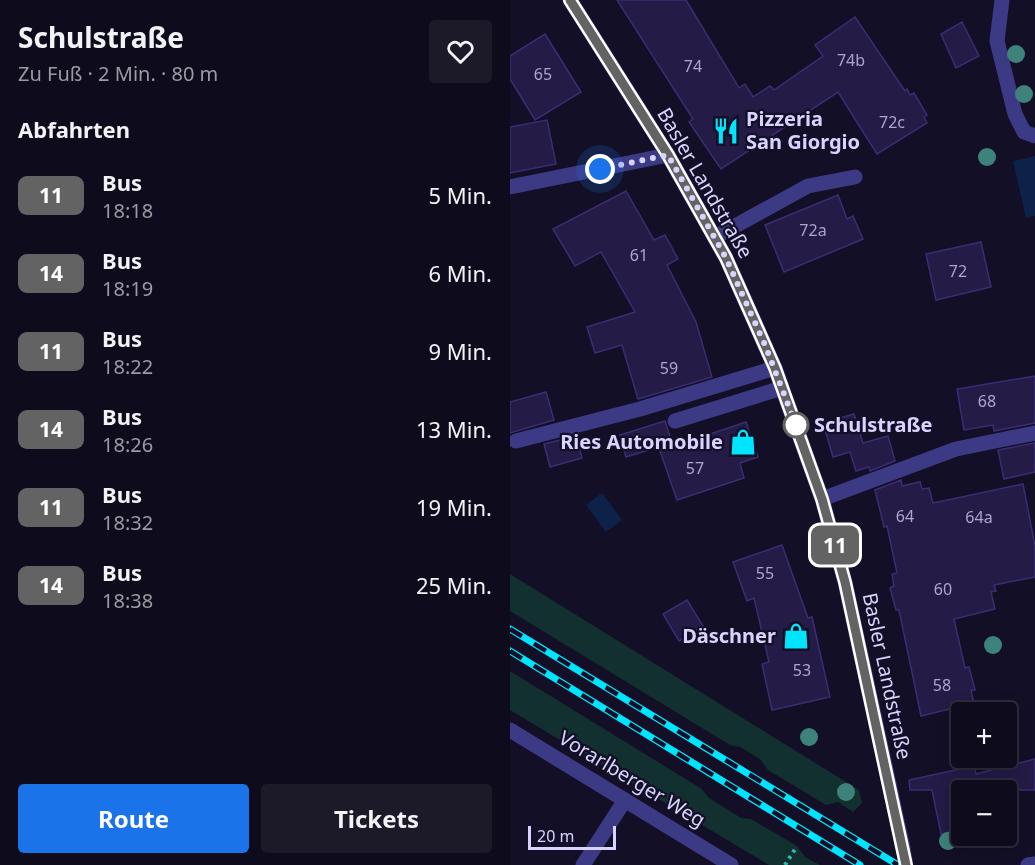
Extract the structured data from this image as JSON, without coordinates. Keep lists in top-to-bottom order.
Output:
{
  "streets": {
    "street": ["Basler Landstraße", "Vorarlberger Weg"]
  },
  "places": {
    "restaurant": ["Pizzeria San Giorgio"],
    "other": ["Schulstraße"],
    "shop": ["Ries Automobile", "Däschner"]
  },
  "lines": ["bus line 11"],
  "house_numbers": [
    "74b",
    "74",
    "65",
    "72c",
    "72a",
    "61",
    "72",
    "59",
    "68",
    "57",
    "64",
    "64a",
    "55",
    "60",
    "53",
    "58"
  ],
  "scale_bar": "20 m",
  "page": {
    "heading": [
      ["Schulstraße", "Zu Fuß · 2 Min. · 80 m"],
      "Abfahrten"
    ],
    "on_map": "11",
    "list": [
      {
        "mark": "11",
        "name": "Bus",
        "note": "18:18",
        "value": "5 Min."
      },
      {
        "mark": "14",
        "name": "Bus",
        "note": "18:19",
        "value": "6 Min."
      },
      {
        "mark": "11",
        "name": "Bus",
        "note": "18:22",
        "value": "9 Min."
      },
      {
        "mark": "14",
        "name": "Bus",
        "note": "18:26",
        "value": "13 Min."
      },
      {
        "mark": "11",
        "name": "Bus",
        "note": "18:32",
        "value": "19 Min."
      },
      {
        "mark": "14",
        "name": "Bus",
        "note": "18:38",
        "value": "25 Min."
      }
    ],
    "map_buttons": ["+", "−"],
    "buttons": ["Route", "Tickets"],
    "scale": "20 m"
  }
}
